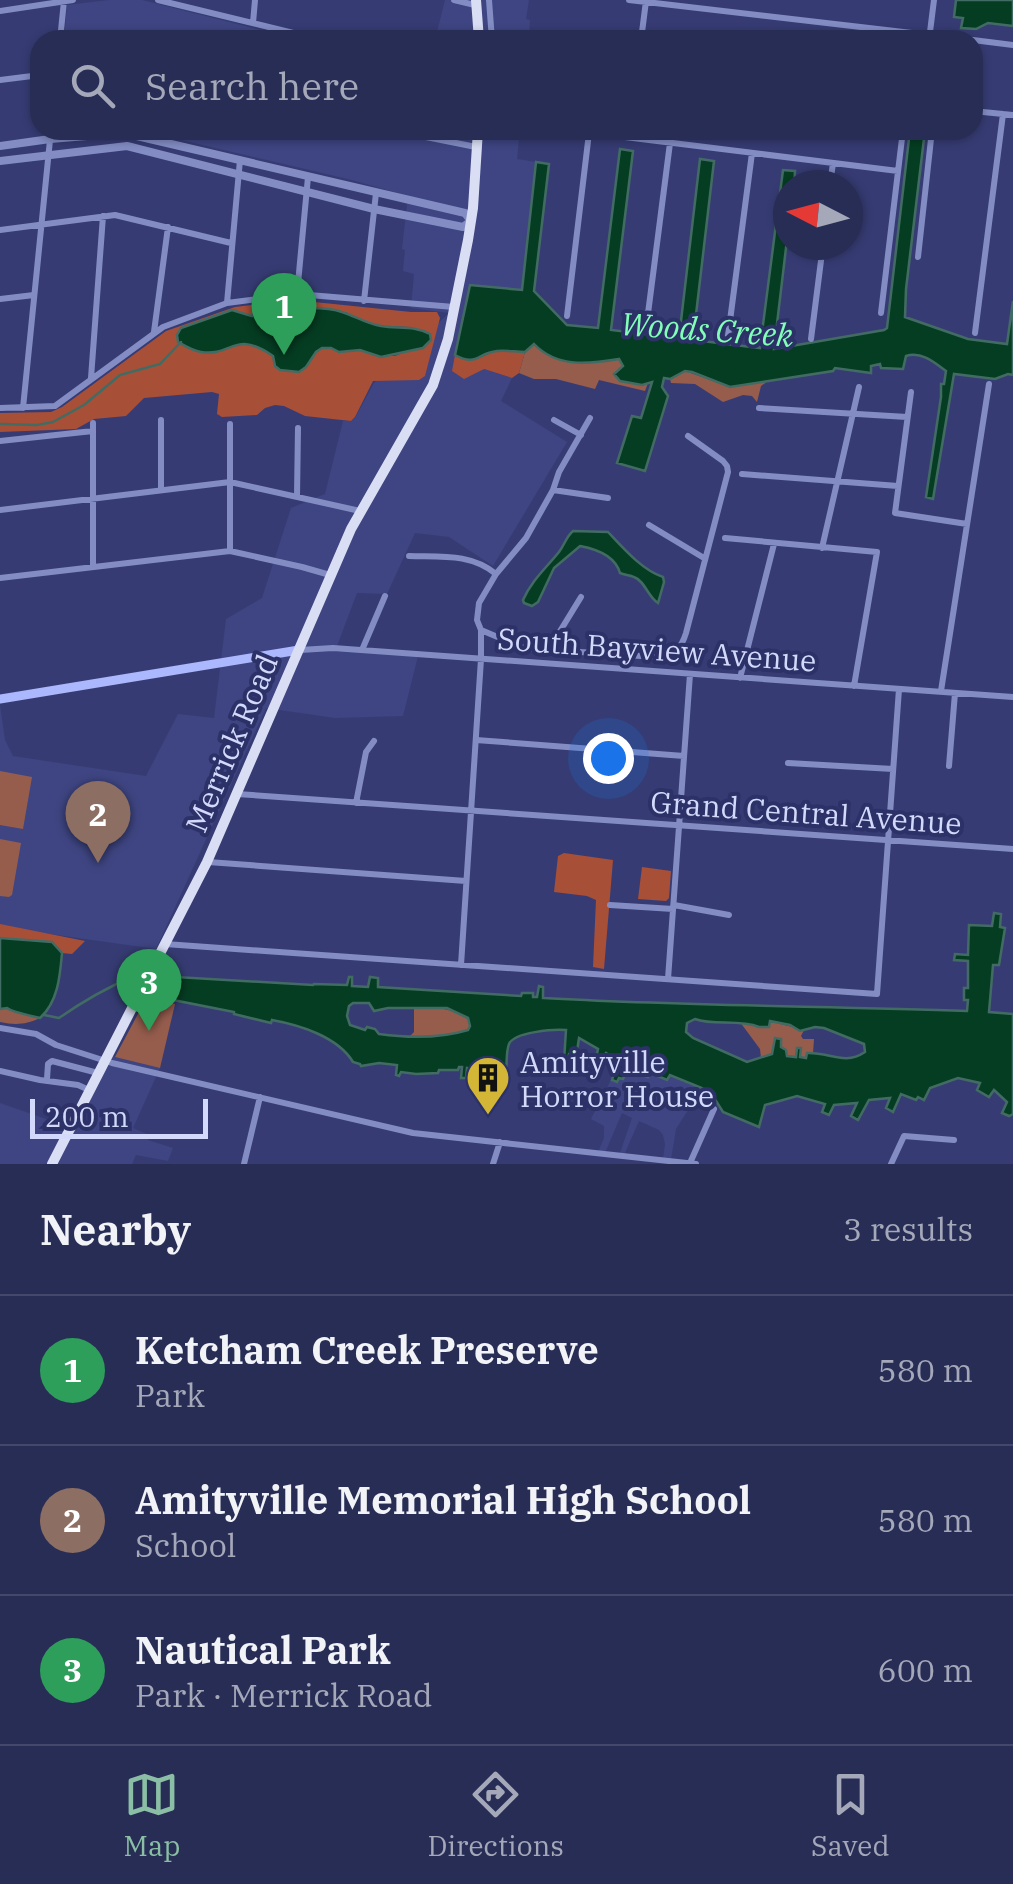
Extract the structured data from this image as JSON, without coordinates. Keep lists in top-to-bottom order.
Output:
{
  "streets": {
    "main road": ["Merrick Road"],
    "street": ["South Bayview Avenue", "Grand Central Avenue"]
  },
  "crossings": [
    ["South Bayview Avenue", "Merrick Road"],
    ["Merrick Road", "Grand Central Avenue"]
  ],
  "water": ["Woods Creek"],
  "places": {
    "building": ["Amityville Horror House"]
  },
  "scale_bar": "200 m",
  "north": "left",
  "page": {
    "search": "Search here",
    "pins": ["1", "2", "3"],
    "scale": "200 m",
    "heading": ["Nearby", "3 results"],
    "list": [
      {
        "mark": "1",
        "name": "Ketcham Creek Preserve",
        "note": "Park",
        "value": "580 m"
      },
      {
        "mark": "2",
        "name": "Amityville Memorial High School",
        "note": "School",
        "value": "580 m"
      },
      {
        "mark": "3",
        "name": "Nautical Park",
        "note": "Park · Merrick Road",
        "value": "600 m"
      }
    ],
    "nav": ["Map", "Directions", "Saved"]
  }
}
